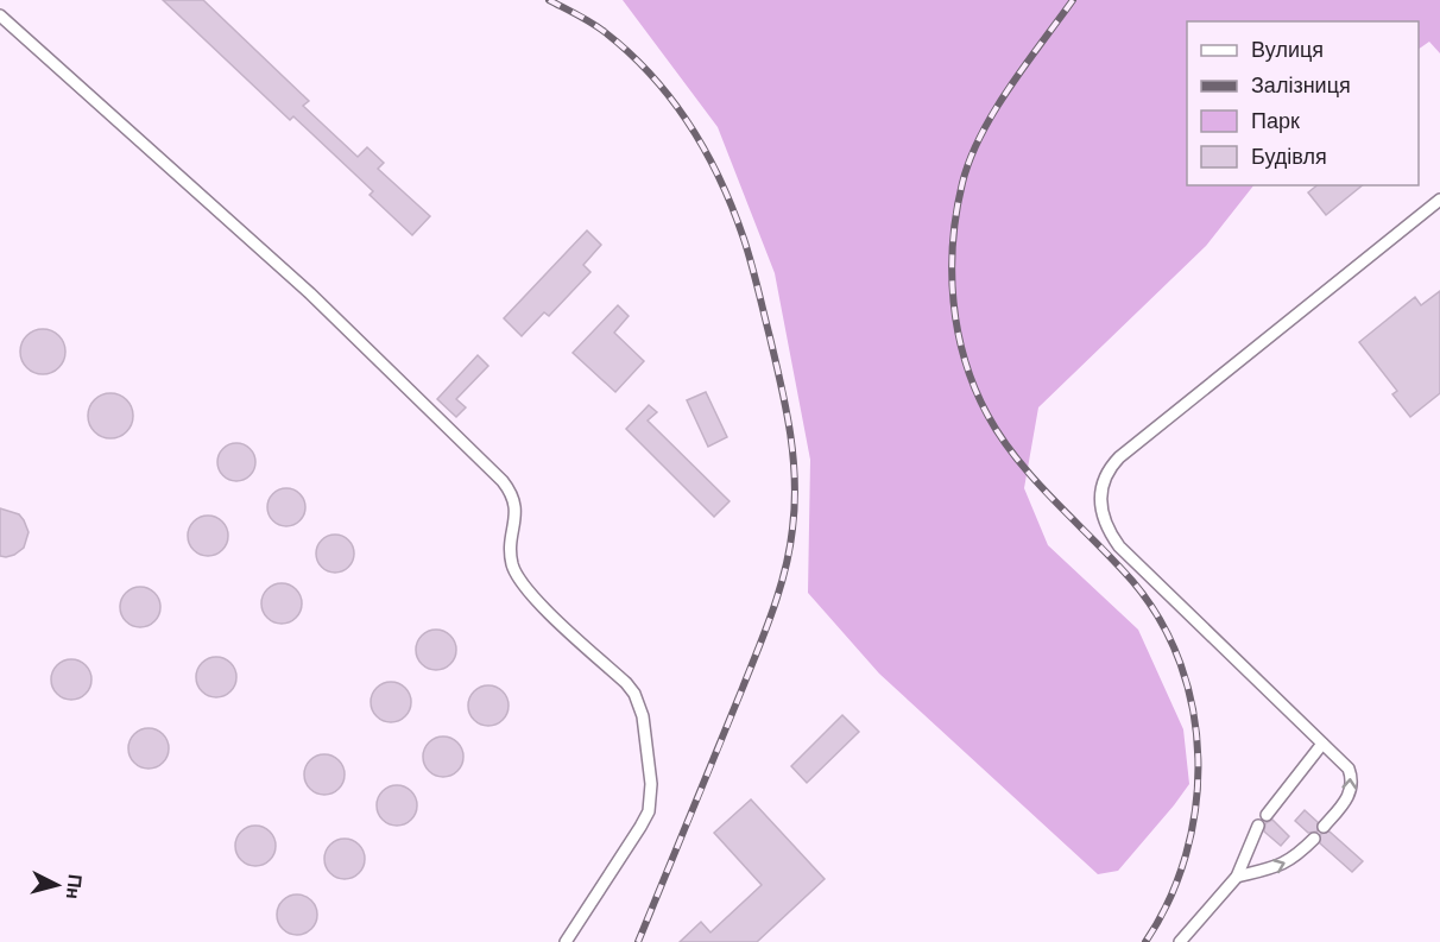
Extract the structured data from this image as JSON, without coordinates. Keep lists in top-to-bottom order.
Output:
{
  "legend": [
    "Вулиця",
    "Залізниця",
    "Парк",
    "Будівля"
  ],
  "north": "right"
}
